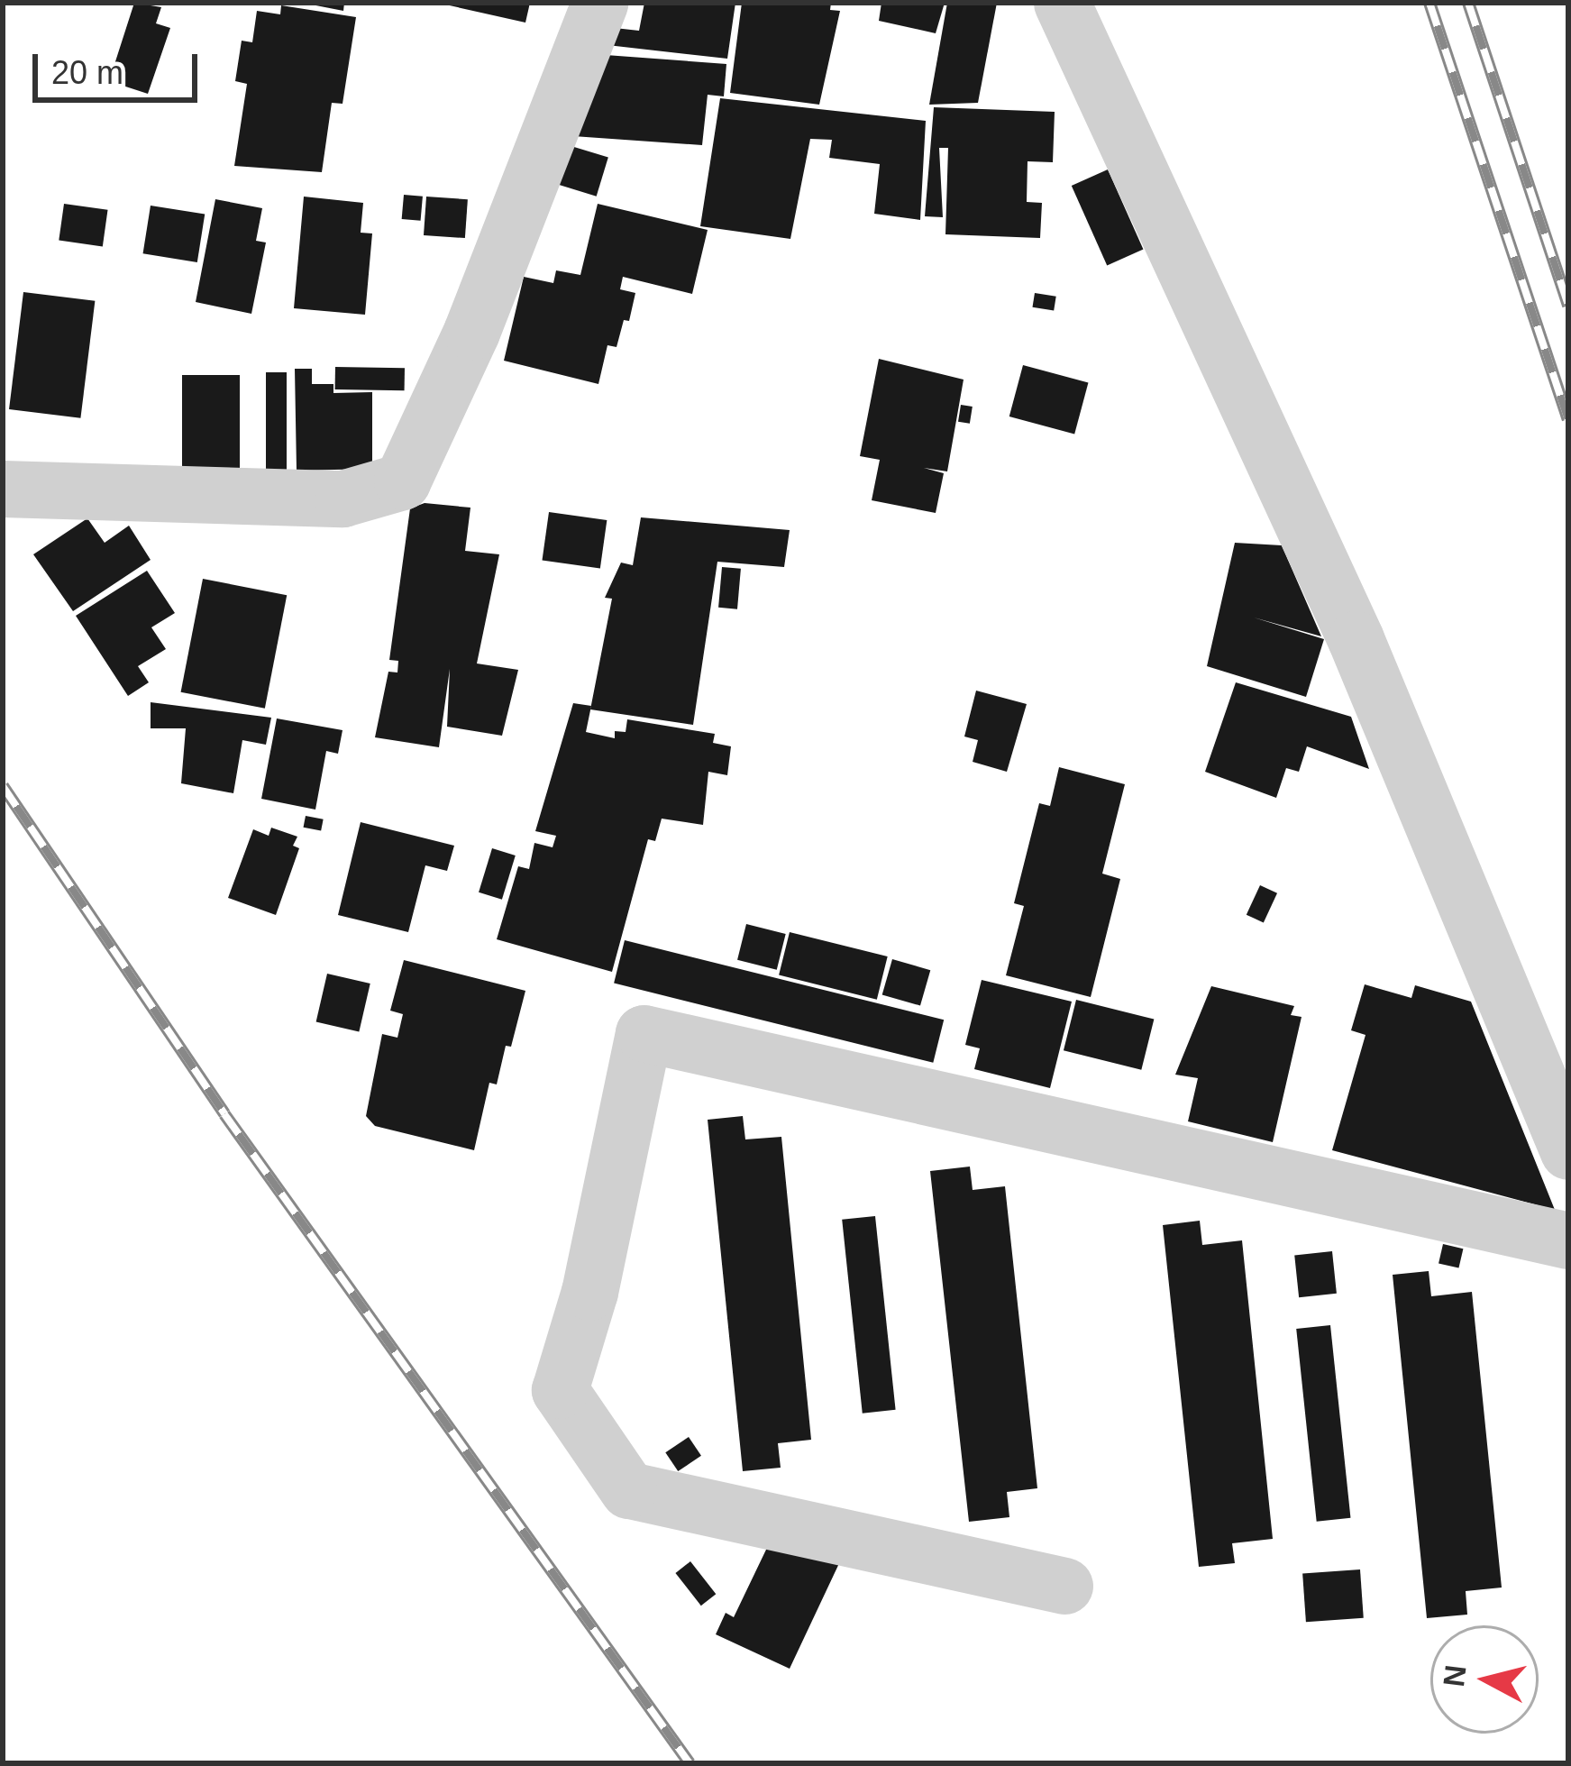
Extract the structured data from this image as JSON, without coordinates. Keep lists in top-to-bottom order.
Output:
{
  "scale_bar": "20 m",
  "north": "left"
}
